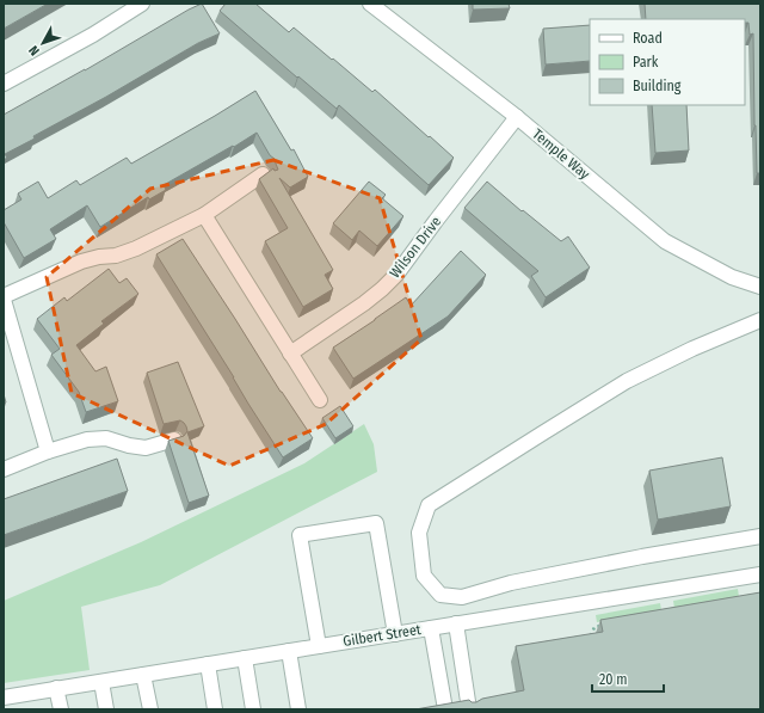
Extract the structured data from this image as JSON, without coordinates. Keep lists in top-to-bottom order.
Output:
{
  "streets": {
    "street": ["Temple Way", "Wilson Drive", "Gilbert Street"]
  },
  "crossings": [
    ["Temple Way", "Wilson Drive"]
  ],
  "legend": ["Road", "Park", "Building"],
  "scale_bar": "20 m",
  "north": "bottom left"
}
